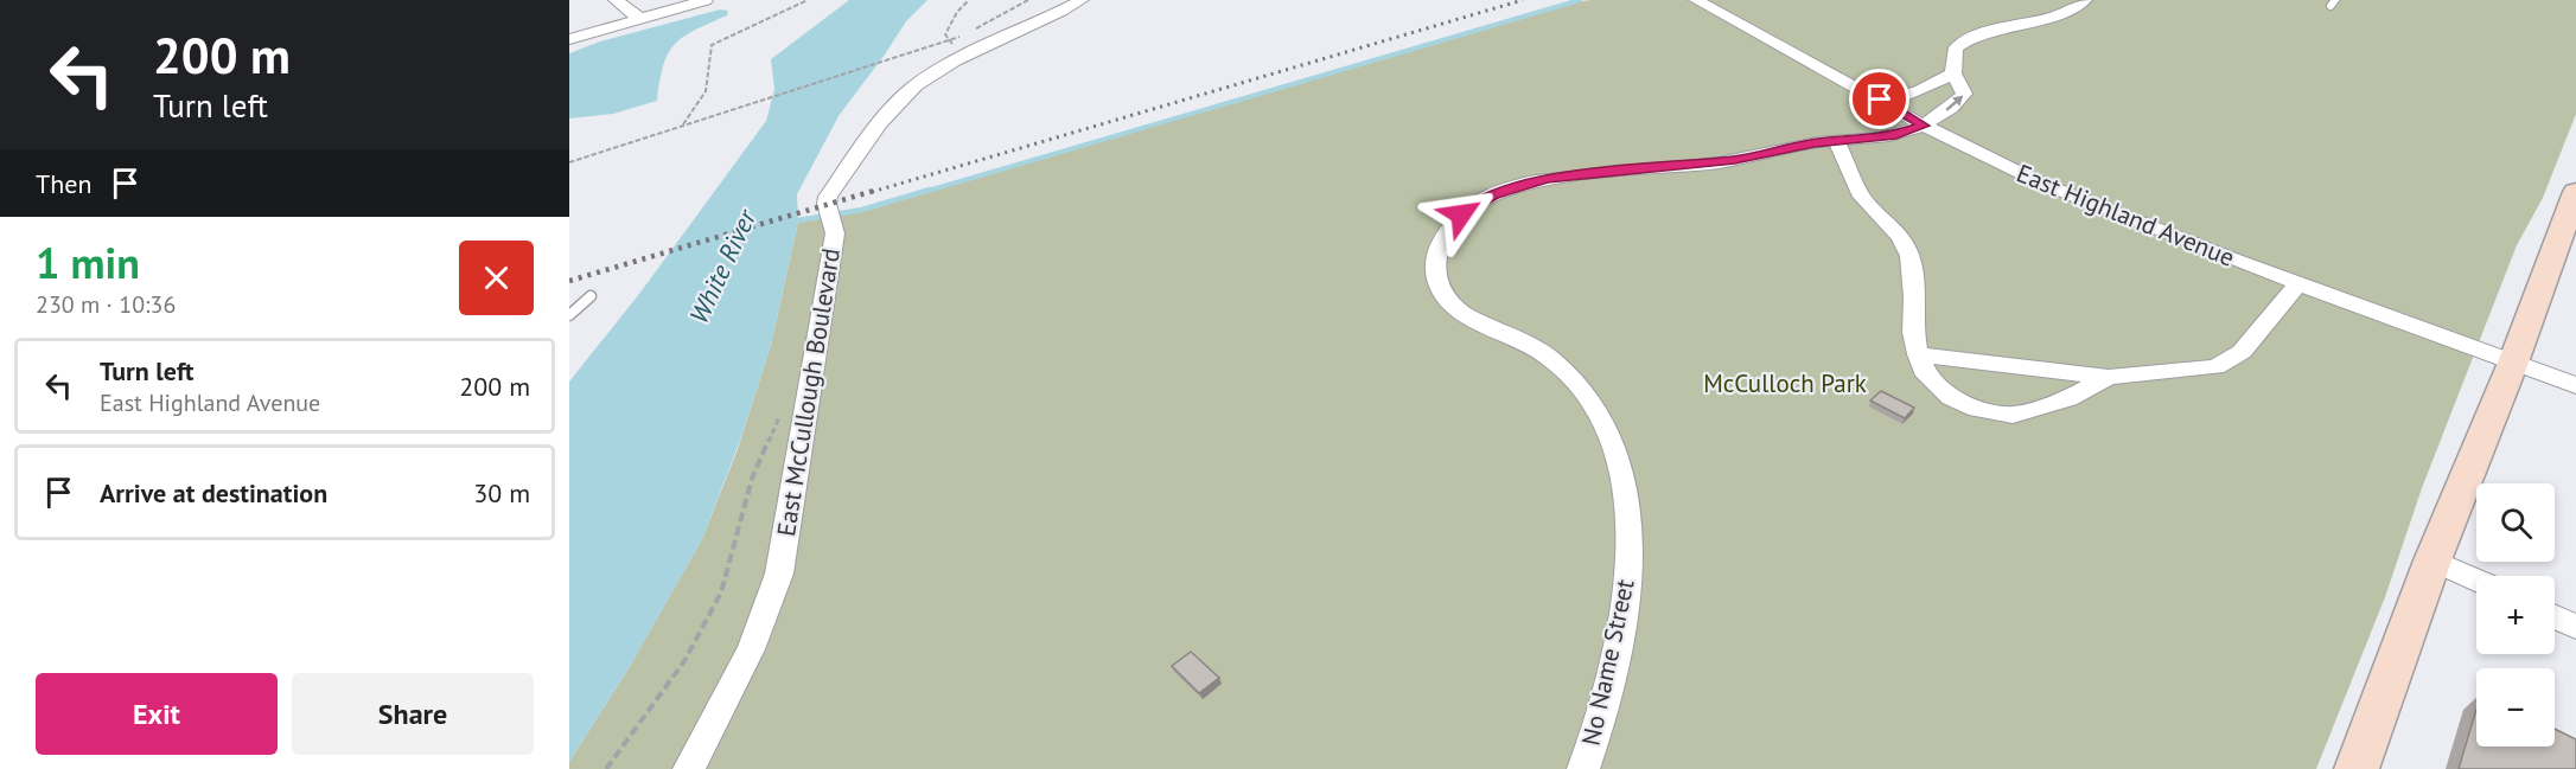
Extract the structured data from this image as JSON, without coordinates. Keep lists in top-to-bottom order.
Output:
{
  "streets": {
    "street": ["East Highland Avenue", "East McCullough Boulevard", "No Name Street"]
  },
  "crossings": [
    ["East Highland Avenue", "No Name Street"]
  ],
  "water": ["White River"],
  "parks": ["McCulloch Park"],
  "page": {
    "turn": ["200 m", "Turn left"],
    "then": "Then",
    "heading": ["1 min", "230 m · 10:36"],
    "list": [
      {
        "name": "Turn left",
        "note": "East Highland Avenue",
        "value": "200 m"
      },
      {
        "name": "Arrive at destination",
        "value": "30 m"
      }
    ],
    "map_buttons": ["+", "−"],
    "buttons": ["Exit", "Share"]
  }
}
